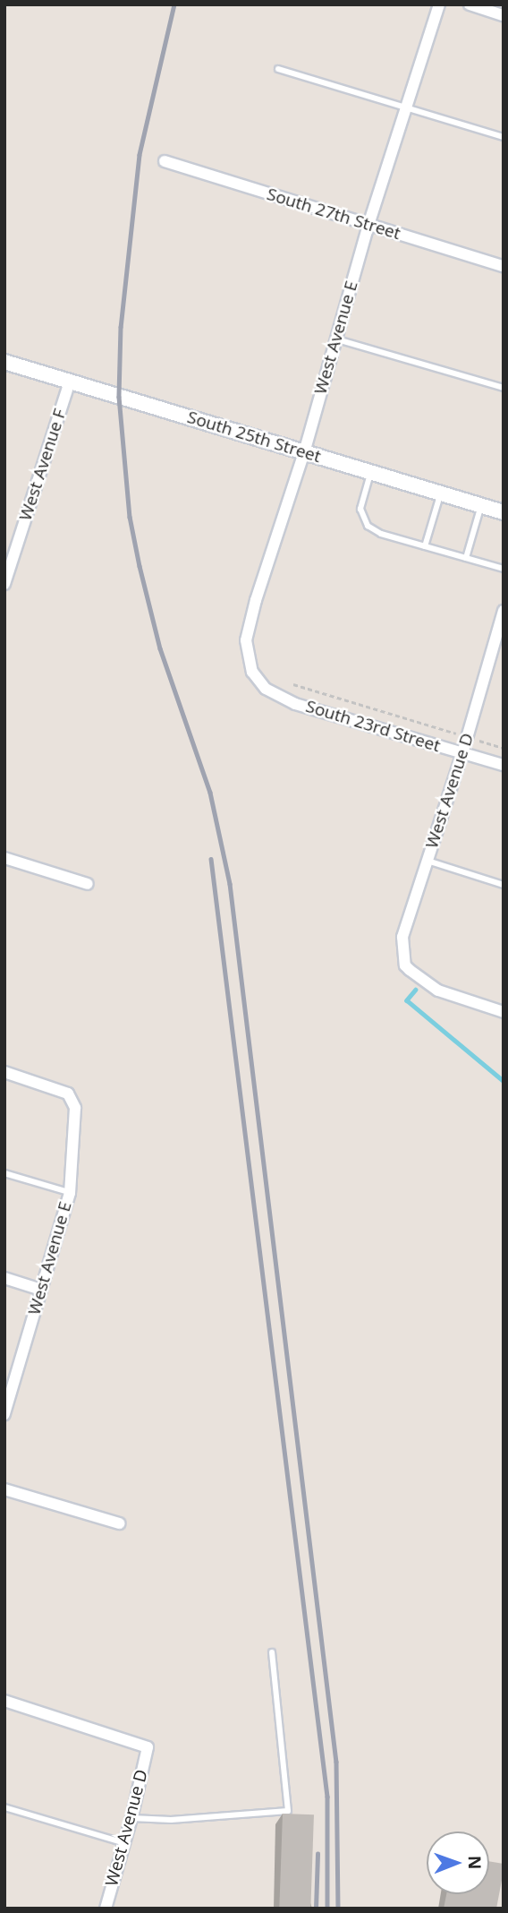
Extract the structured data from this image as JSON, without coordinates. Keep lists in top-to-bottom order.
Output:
{
  "streets": {
    "street": [
      "South 27th Street",
      "West Avenue E",
      "South 25th Street",
      "West Avenue F",
      "South 23rd Street",
      "West Avenue D"
    ]
  },
  "crossings": [
    ["South 27th Street", "West Avenue E"],
    ["West Avenue E", "South 25th Street"],
    ["West Avenue E", "South 23rd Street"],
    ["South 25th Street", "West Avenue F"],
    ["South 23rd Street", "West Avenue D"]
  ],
  "north": "right"
}
